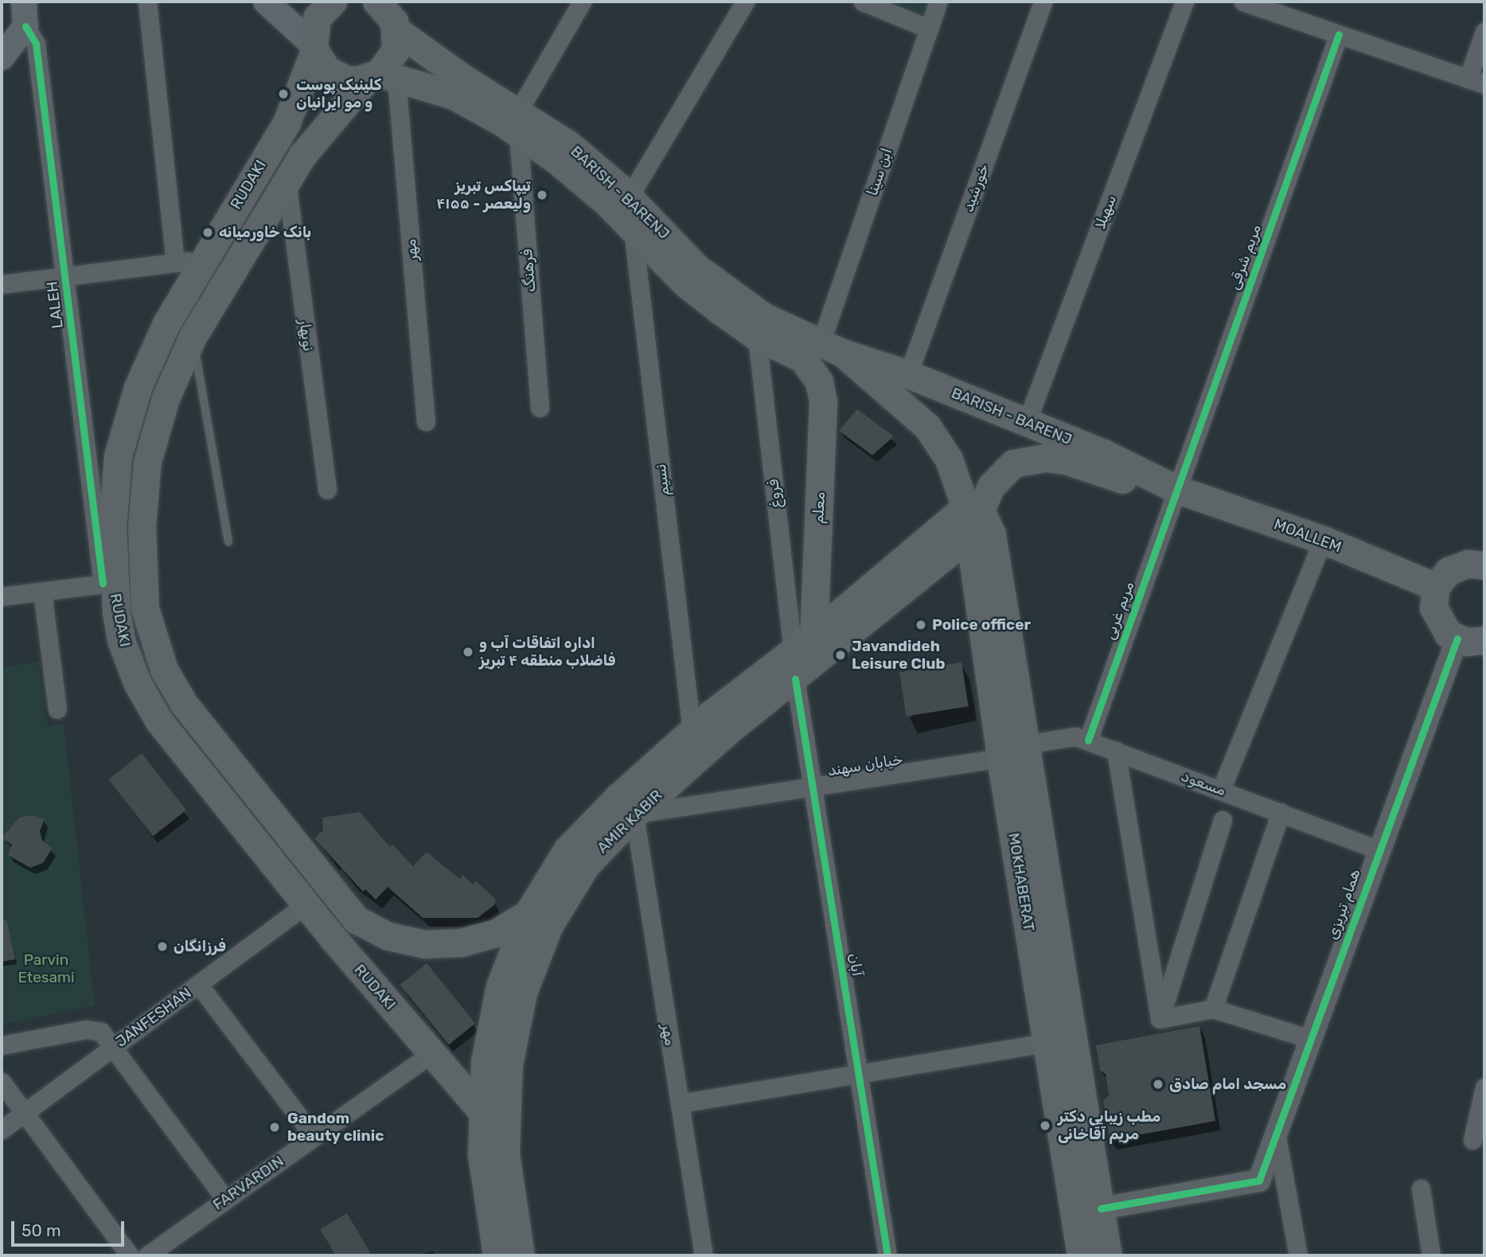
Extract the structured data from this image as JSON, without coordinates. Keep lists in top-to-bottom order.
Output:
{
  "streets": {
    "main road": [
      "RUDAKI",
      "BARISH - BARENJ",
      "معلم",
      "MOALLEM",
      "AMIR KABIR",
      "MOKHABERAT"
    ],
    "street": [
      "ابن سینا",
      "خورشید",
      "سهیلا",
      "مهر",
      "مریم شرقی",
      "فرهنگ",
      "LALEH",
      "نوبهار",
      "نسیم",
      "فروغ",
      "مریم غربی",
      "خیابان سهند",
      "مسعود",
      "همام تبریزی",
      "آبان",
      "JANFESHAN",
      "FARVARDIN"
    ]
  },
  "crossings": [
    ["ابن سینا", "BARISH - BARENJ"],
    ["RUDAKI", "BARISH - BARENJ"],
    ["RUDAKI", "مهر"],
    ["RUDAKI", "LALEH"],
    ["RUDAKI", "نوبهار"],
    ["RUDAKI", "AMIR KABIR"],
    ["RUDAKI", "JANFESHAN"],
    ["RUDAKI", "FARVARDIN"],
    ["خورشید", "BARISH - BARENJ"],
    ["BARISH - BARENJ", "سهیلا"],
    ["BARISH - BARENJ", "مهر"],
    ["BARISH - BARENJ", "مریم شرقی"],
    ["BARISH - BARENJ", "فرهنگ"],
    ["BARISH - BARENJ", "نسیم"],
    ["BARISH - BARENJ", "فروغ"],
    ["BARISH - BARENJ", "معلم"],
    ["BARISH - BARENJ", "MOALLEM"],
    ["BARISH - BARENJ", "مریم غربی"],
    ["BARISH - BARENJ", "MOKHABERAT"],
    ["مهر", "خیابان سهند"],
    ["مهر", "AMIR KABIR"],
    ["مریم شرقی", "MOALLEM"],
    ["مریم شرقی", "مریم غربی"],
    ["نسیم", "AMIR KABIR"],
    ["فروغ", "معلم"],
    ["فروغ", "AMIR KABIR"],
    ["معلم", "AMIR KABIR"],
    ["MOALLEM", "مریم غربی"],
    ["مریم غربی", "مسعود"],
    ["خیابان سهند", "AMIR KABIR"],
    ["خیابان سهند", "MOKHABERAT"],
    ["خیابان سهند", "آبان"],
    ["مسعود", "MOKHABERAT"],
    ["مسعود", "همام تبریزی"],
    ["AMIR KABIR", "آبان"],
    ["MOKHABERAT", "همام تبریزی"]
  ],
  "parks": ["Parvin Etesami"],
  "places": [
    "کلینیک پوست و مو ایرانیان",
    "تیپاکس تبریز ولیعصر - ۴۱۵۵",
    "بانک خاورمیانه",
    "Police officer",
    "اداره اتفاقات آب و فاضلاب منطقه ۴ تبریز",
    "Javandideh Leisure Club",
    "فرزانگان",
    "مسجد امام صادق",
    "مطب زیبایی دکتر مریم آقاخانی",
    "Gandom beauty clinic"
  ],
  "scale_bar": "50 m"
}
